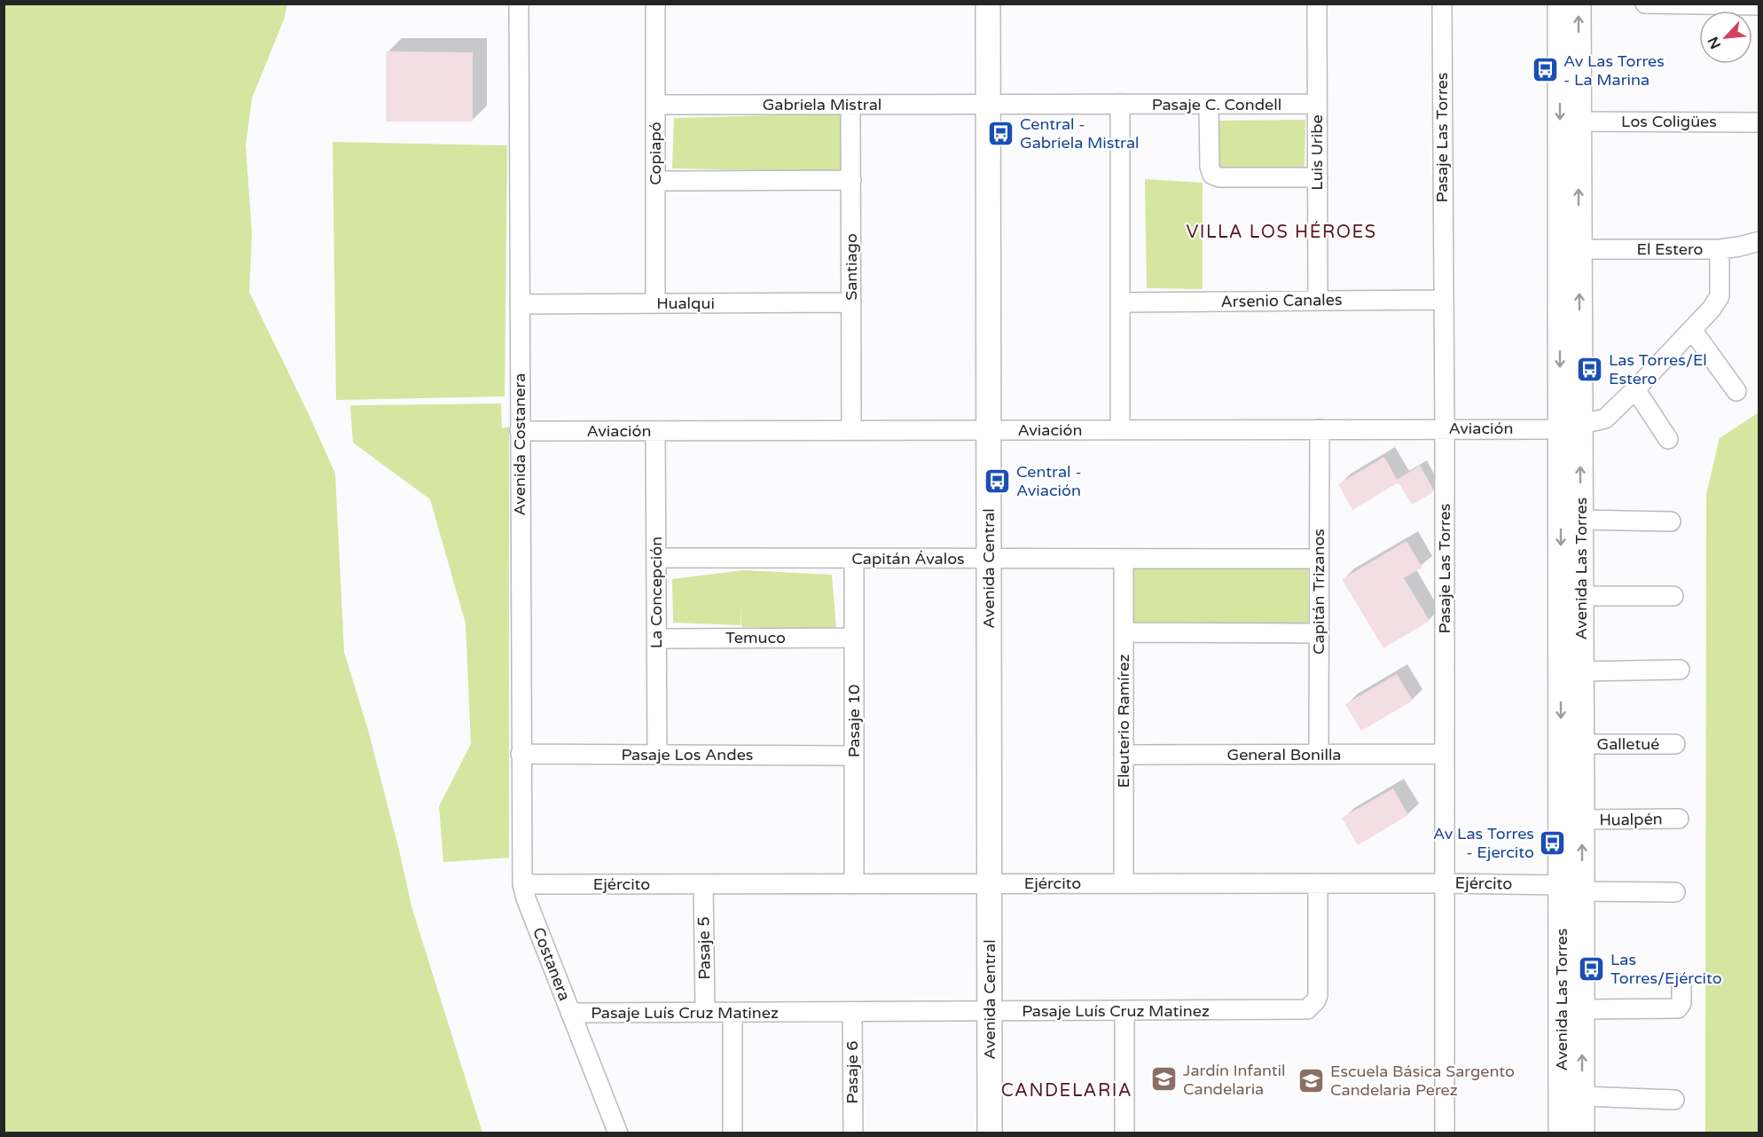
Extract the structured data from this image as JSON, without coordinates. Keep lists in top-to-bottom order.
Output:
{
  "streets": {
    "street": [
      "Gabriela Mistral",
      "Pasaje C. Condell",
      "Los Coligües",
      "Pasaje Las Torres",
      "Luis Uribe",
      "Copiapó",
      "El Estero",
      "Santiago",
      "Arsenio Canales",
      "Hualqui",
      "Aviación",
      "Avenida Costanera",
      "Capitán Ávalos",
      "Avenida Central",
      "Avenida Las Torres",
      "Capitán Trizanos",
      "La Concepción",
      "Temuco",
      "Pasaje 10",
      "Eleuterio Ramírez",
      "Galletué",
      "Pasaje Los Andes",
      "General Bonilla",
      "Hualpén",
      "Ejército",
      "Pasaje 5",
      "Costanera",
      "Pasaje Luís Cruz Matinez",
      "Pasaje 6"
    ]
  },
  "crossings": [
    ["Gabriela Mistral", "Pasaje C. Condell"],
    ["Gabriela Mistral", "Copiapó"],
    ["Gabriela Mistral", "Santiago"],
    ["Gabriela Mistral", "Avenida Central"],
    ["Pasaje C. Condell", "Luis Uribe"],
    ["Pasaje C. Condell", "Avenida Central"],
    ["Los Coligües", "Avenida Las Torres"],
    ["Pasaje Las Torres", "Arsenio Canales"],
    ["Pasaje Las Torres", "Aviación"],
    ["Pasaje Las Torres", "General Bonilla"],
    ["Pasaje Las Torres", "Ejército"],
    ["Luis Uribe", "Arsenio Canales"],
    ["Copiapó", "Hualqui"],
    ["El Estero", "Aviación"],
    ["El Estero", "Avenida Las Torres"],
    ["Santiago", "Hualqui"],
    ["Santiago", "Aviación"],
    ["Hualqui", "Avenida Costanera"],
    ["Aviación", "Avenida Costanera"],
    ["Aviación", "Avenida Central"],
    ["Aviación", "Avenida Las Torres"],
    ["Aviación", "Capitán Trizanos"],
    ["Aviación", "La Concepción"],
    ["Avenida Costanera", "Pasaje Los Andes"],
    ["Avenida Costanera", "Ejército"],
    ["Avenida Costanera", "Costanera"],
    ["Capitán Ávalos", "Avenida Central"],
    ["Capitán Ávalos", "Capitán Trizanos"],
    ["Capitán Ávalos", "La Concepción"],
    ["Capitán Ávalos", "Pasaje 10"],
    ["Capitán Ávalos", "Eleuterio Ramírez"],
    ["Avenida Central", "Ejército"],
    ["Avenida Central", "Pasaje Luís Cruz Matinez"],
    ["Avenida Las Torres", "Galletué"],
    ["Avenida Las Torres", "Hualpén"],
    ["Avenida Las Torres", "Ejército"],
    ["Capitán Trizanos", "General Bonilla"],
    ["La Concepción", "Temuco"],
    ["La Concepción", "Pasaje Los Andes"],
    ["Temuco", "Pasaje 10"],
    ["Pasaje 10", "Pasaje Los Andes"],
    ["Pasaje 10", "Ejército"],
    ["Eleuterio Ramírez", "General Bonilla"],
    ["Eleuterio Ramírez", "Ejército"],
    ["Ejército", "Pasaje 5"],
    ["Ejército", "Costanera"],
    ["Ejército", "Pasaje Luís Cruz Matinez"],
    ["Pasaje 5", "Pasaje Luís Cruz Matinez"],
    ["Costanera", "Pasaje Luís Cruz Matinez"],
    ["Pasaje Luís Cruz Matinez", "Pasaje 6"]
  ],
  "districts": ["VILLA LOS HÉROES", "CANDELARIA"],
  "places": {
    "bus stop": [
      "Av Las Torres - La Marina",
      "Central - Gabriela Mistral",
      "Las Torres/El Estero",
      "Central - Aviación",
      "Av Las Torres - Ejercito",
      "Las Torres/Ejército"
    ],
    "school or university": ["Jardín Infantil Candelaria", "Escuela Básica Sargento Candelaria Perez"]
  },
  "north": "bottom left"
}
